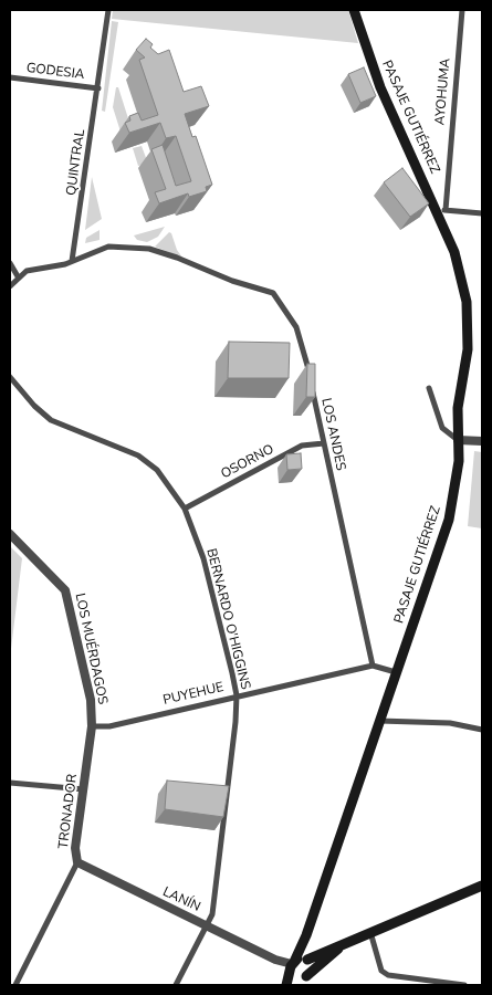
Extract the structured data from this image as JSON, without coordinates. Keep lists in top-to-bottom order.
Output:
{
  "streets": {
    "main road": ["PASAJE GUTIÉRREZ"],
    "street": [
      "GODESIA",
      "AYOHUMA",
      "QUINTRAL",
      "LOS ANDES",
      "OSORNO",
      "BERNARDO O'HIGGINS",
      "LOS MUÉRDAGOS",
      "PUYEHUE",
      "TRONADOR",
      "LANÍN"
    ]
  },
  "crossings": [
    ["GODESIA", "QUINTRAL"],
    ["AYOHUMA", "PASAJE GUTIÉRREZ"],
    ["PASAJE GUTIÉRREZ", "PUYEHUE"],
    ["PASAJE GUTIÉRREZ", "LANÍN"],
    ["LOS ANDES", "OSORNO"],
    ["LOS ANDES", "PUYEHUE"],
    ["OSORNO", "BERNARDO O'HIGGINS"],
    ["BERNARDO O'HIGGINS", "PUYEHUE"],
    ["BERNARDO O'HIGGINS", "LANÍN"],
    ["LOS MUÉRDAGOS", "PUYEHUE"],
    ["LOS MUÉRDAGOS", "TRONADOR"],
    ["PUYEHUE", "TRONADOR"],
    ["TRONADOR", "LANÍN"]
  ]
}
